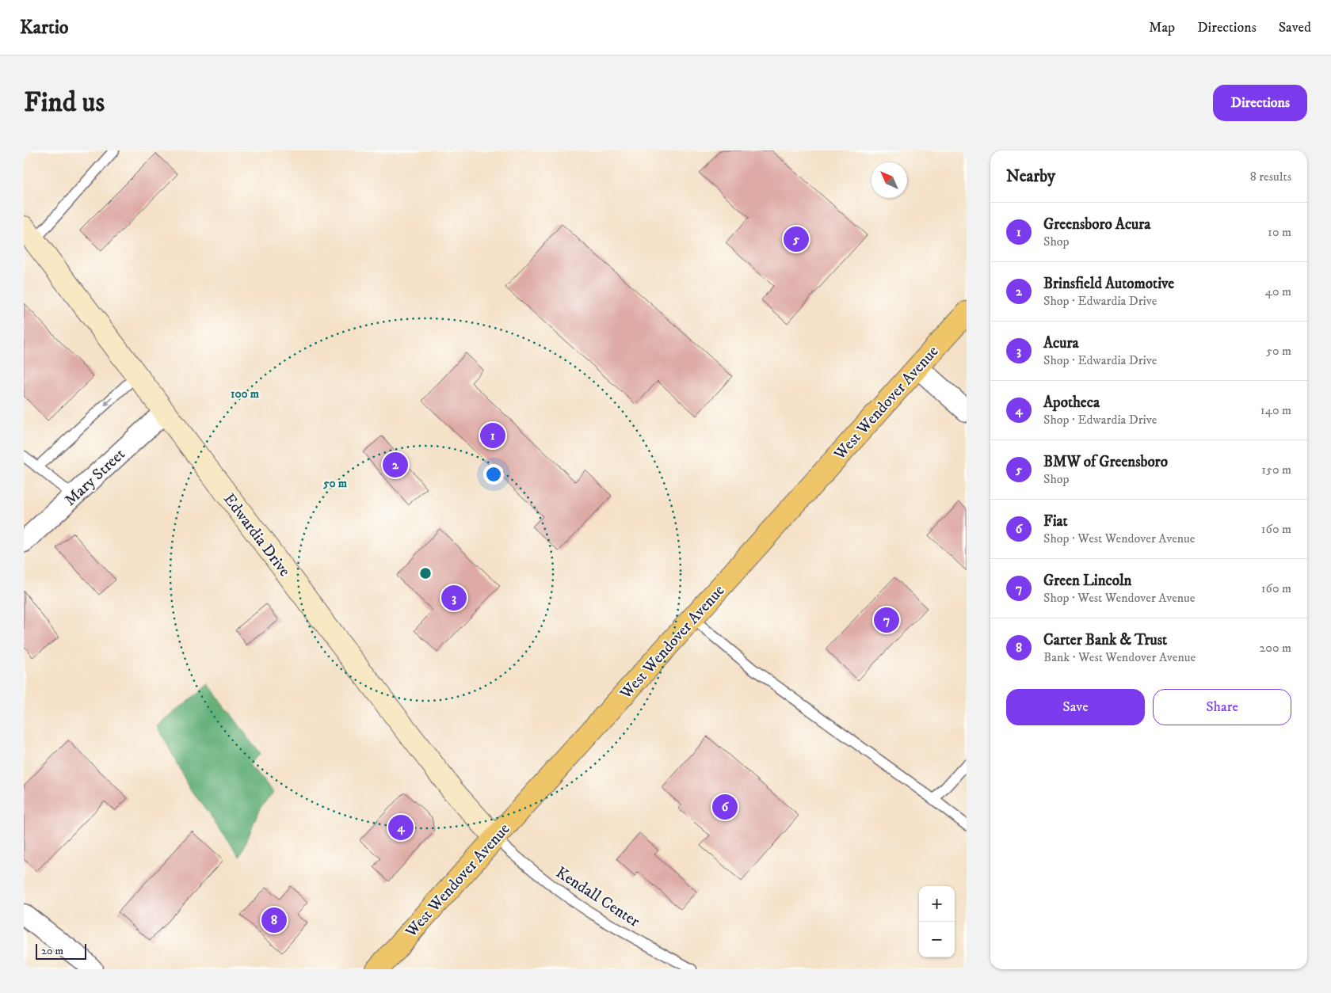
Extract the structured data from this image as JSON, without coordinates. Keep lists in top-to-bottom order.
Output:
{
  "streets": {
    "highway": ["West Wendover Avenue"],
    "main road": ["Edwardia Drive"],
    "street": ["Mary Street"],
    "lane": ["Kendall Center"]
  },
  "crossings": [
    ["West Wendover Avenue", "Edwardia Drive"],
    ["West Wendover Avenue", "Kendall Center"],
    ["Mary Street", "Edwardia Drive"],
    ["Edwardia Drive", "Kendall Center"]
  ],
  "scale_bar": "20 m",
  "north": "top left",
  "page": {
    "header": "Kartio",
    "nav": ["Map", "Directions", "Saved"],
    "buttons": [
      "Directions",
      ["Save", "Share"]
    ],
    "title": "Find us",
    "heading": ["Nearby", "8 results"],
    "list": [
      {
        "mark": "1",
        "name": "Greensboro Acura",
        "note": "Shop",
        "value": "10 m"
      },
      {
        "mark": "2",
        "name": "Brinsfield Automotive",
        "note": "Shop · Edwardia Drive",
        "value": "40 m"
      },
      {
        "mark": "3",
        "name": "Acura",
        "note": "Shop · Edwardia Drive",
        "value": "50 m"
      },
      {
        "mark": "4",
        "name": "Apotheca",
        "note": "Shop · Edwardia Drive",
        "value": "140 m"
      },
      {
        "mark": "5",
        "name": "BMW of Greensboro",
        "note": "Shop",
        "value": "150 m"
      },
      {
        "mark": "6",
        "name": "Fiat",
        "note": "Shop · West Wendover Avenue",
        "value": "160 m"
      },
      {
        "mark": "7",
        "name": "Green Lincoln",
        "note": "Shop · West Wendover Avenue",
        "value": "160 m"
      },
      {
        "mark": "8",
        "name": "Carter Bank & Trust",
        "note": "Bank · West Wendover Avenue",
        "value": "200 m"
      }
    ],
    "pins": [
      "5",
      "1",
      "2",
      "3",
      "7",
      "6",
      "4",
      "8"
    ],
    "map_buttons": ["+", "−"],
    "scale": "20 m"
  },
  "rings": ["100 m", "50 m"]
}
